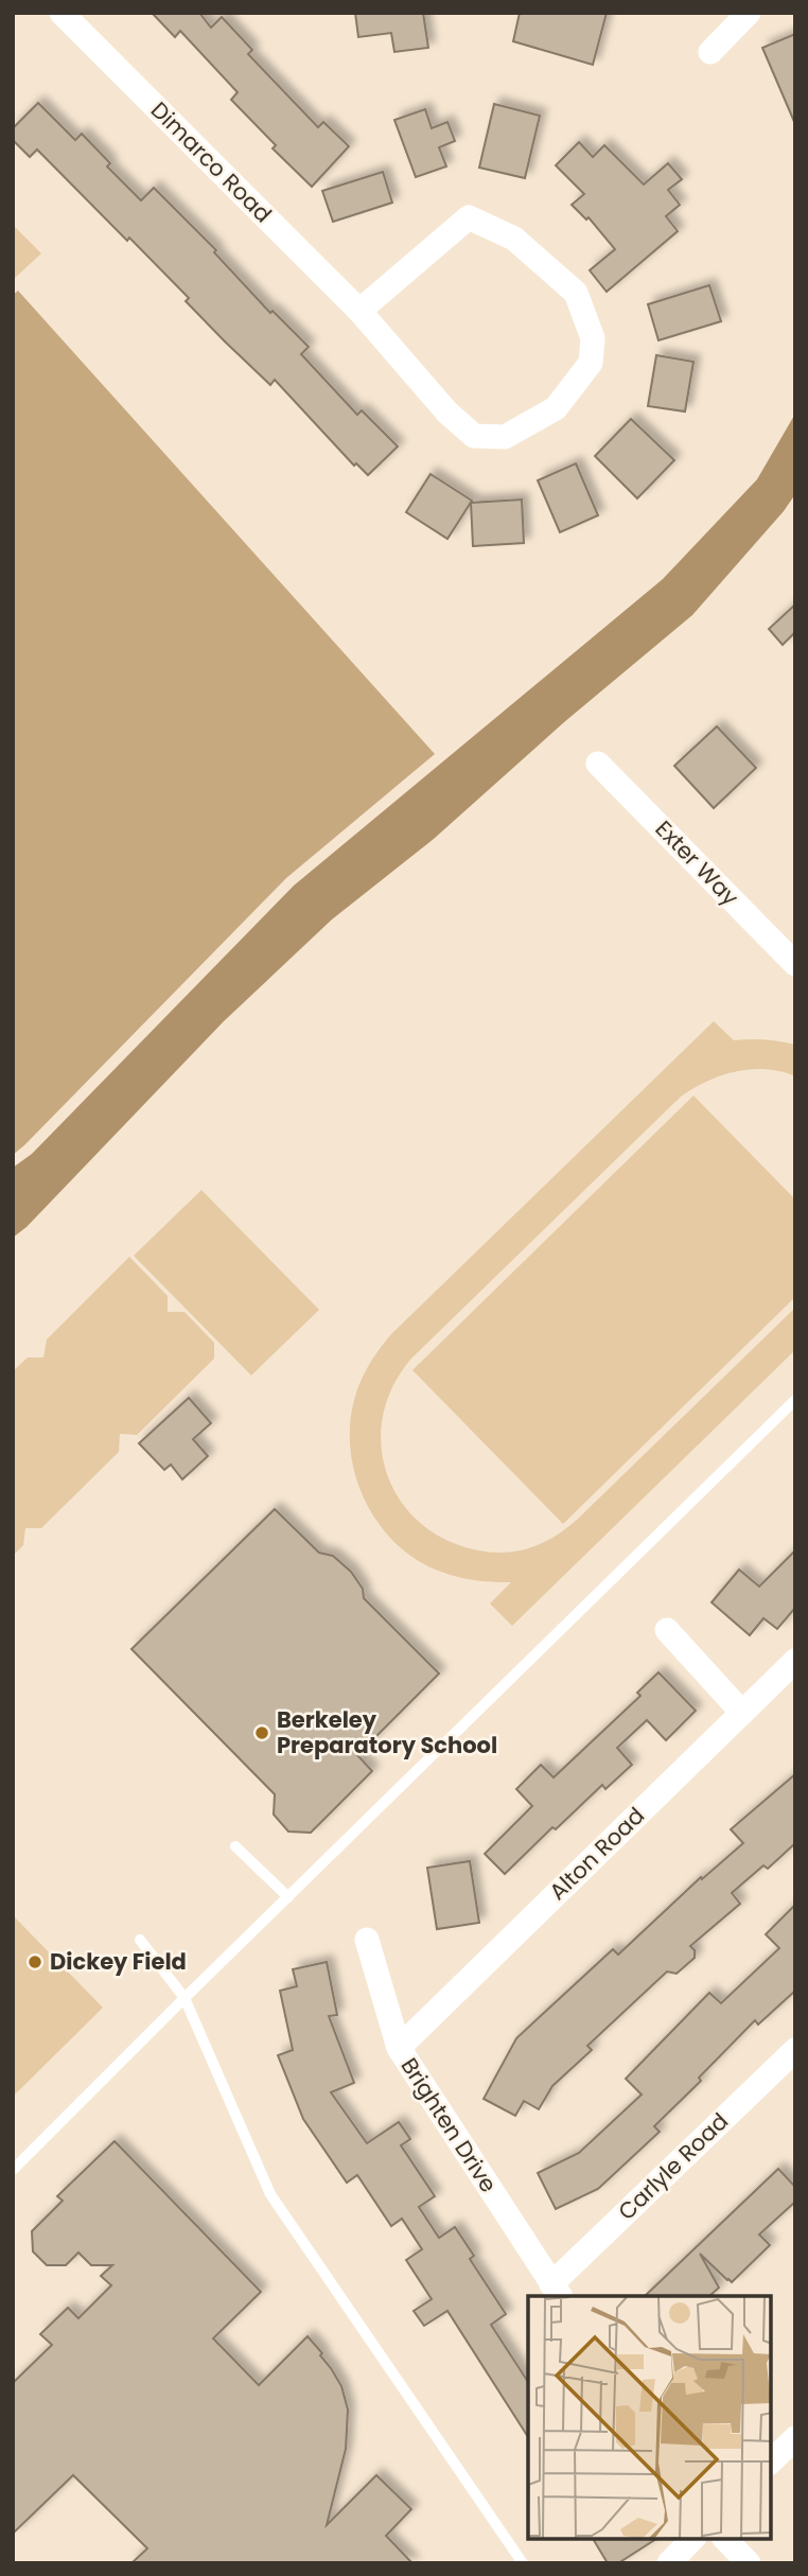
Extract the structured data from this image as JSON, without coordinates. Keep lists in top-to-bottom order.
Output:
{
  "streets": {
    "street": [
      "Dimarco Road",
      "Exter Way",
      "Alton Road",
      "Brighten Drive",
      "Carlyle Road"
    ]
  },
  "crossings": [
    ["Alton Road", "Brighten Drive"],
    ["Brighten Drive", "Carlyle Road"]
  ],
  "places": ["Berkeley Preparatory School", "Dickey Field"]
}
